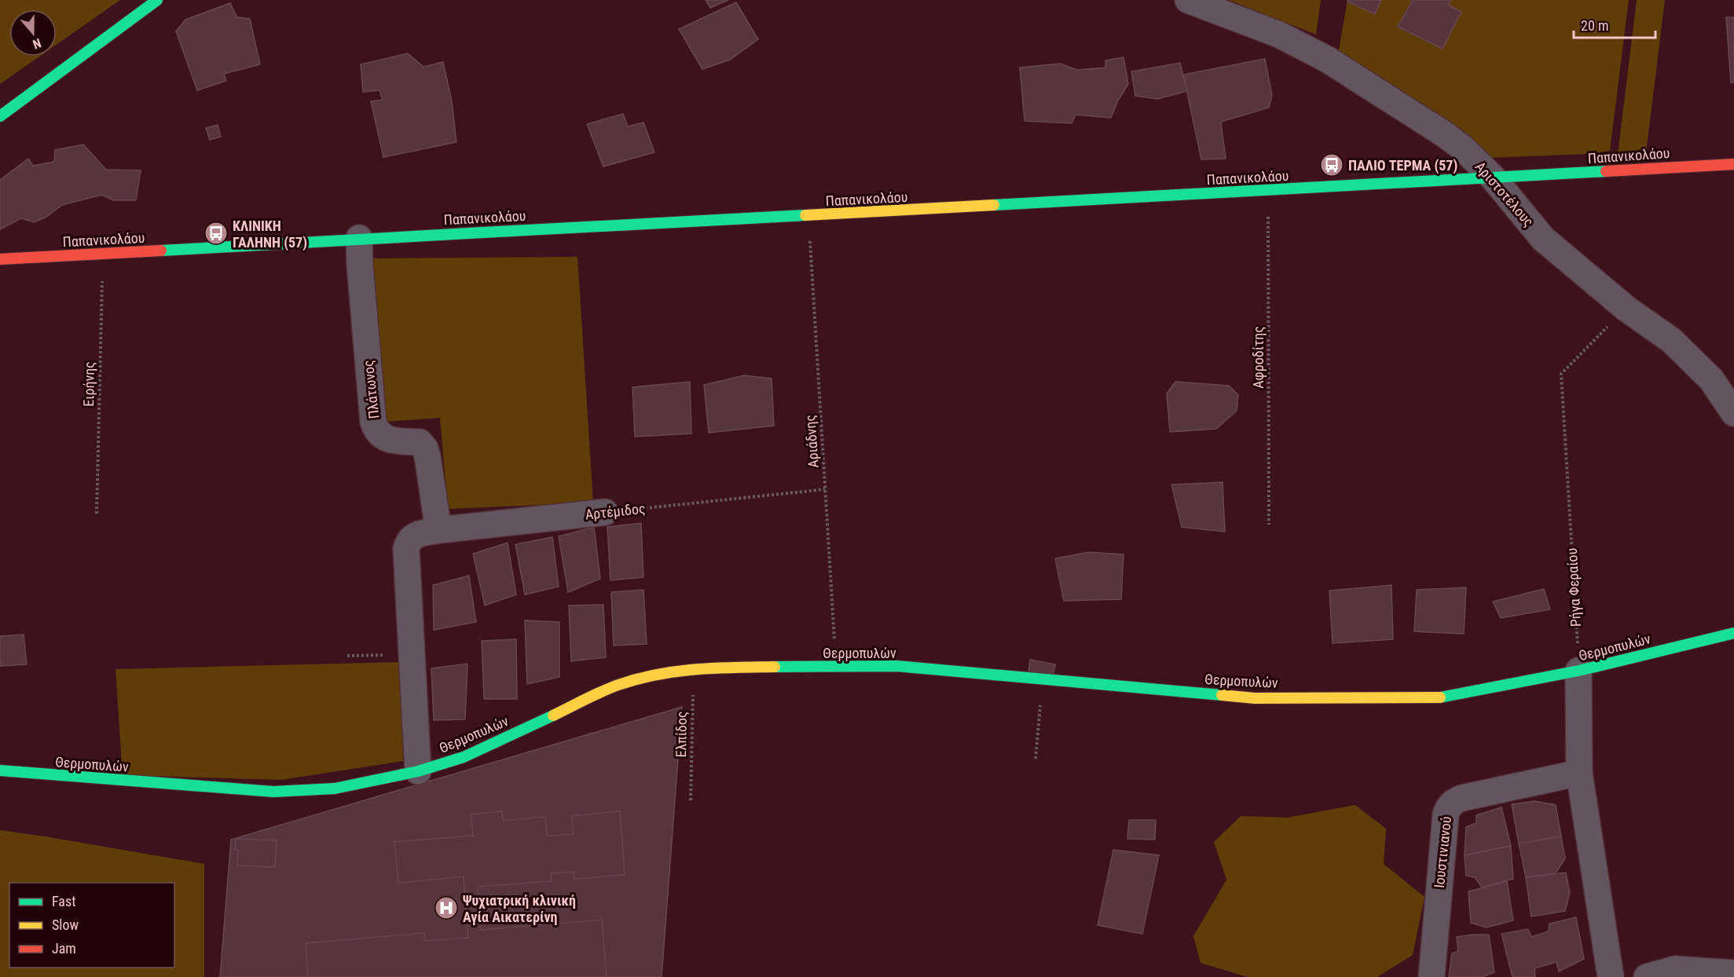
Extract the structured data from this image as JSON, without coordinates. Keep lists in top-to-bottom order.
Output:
{
  "streets": {
    "street": [
      "Παπανικολάου",
      "Αριστοτέλους",
      "Πλάτωνος",
      "Αρτέμιδος",
      "Θερμοπυλών",
      "Ιουστινιανού"
    ],
    "path": [
      "Αφροδίτης",
      "Ειρήνης",
      "Αριάδνης",
      "Ρήγα Φεραίου",
      "Ελπίδος"
    ]
  },
  "crossings": [
    ["Παπανικολάου", "Αριστοτέλους"],
    ["Παπανικολάου", "Αφροδίτης"],
    ["Παπανικολάου", "Ειρήνης"],
    ["Παπανικολάου", "Πλάτωνος"],
    ["Παπανικολάου", "Αριάδνης"],
    ["Αριστοτέλους", "Ρήγα Φεραίου"],
    ["Πλάτωνος", "Αρτέμιδος"],
    ["Αριάδνης", "Αρτέμιδος"],
    ["Αριάδνης", "Θερμοπυλών"],
    ["Ρήγα Φεραίου", "Θερμοπυλών"],
    ["Θερμοπυλών", "Ελπίδος"]
  ],
  "places": {
    "bus stop": ["ΠΑΛΙΟ ΤΕΡΜΑ (57)", "ΚΛΙΝΙΚΗ ΓΑΛΗΝΗ (57)"],
    "hospital": ["Ψυχιατρική κλινική Αγία Αικατερίνη"]
  },
  "legend": ["Fast", "Slow", "Jam"],
  "scale_bar": "20 m",
  "north": "bottom"
}
